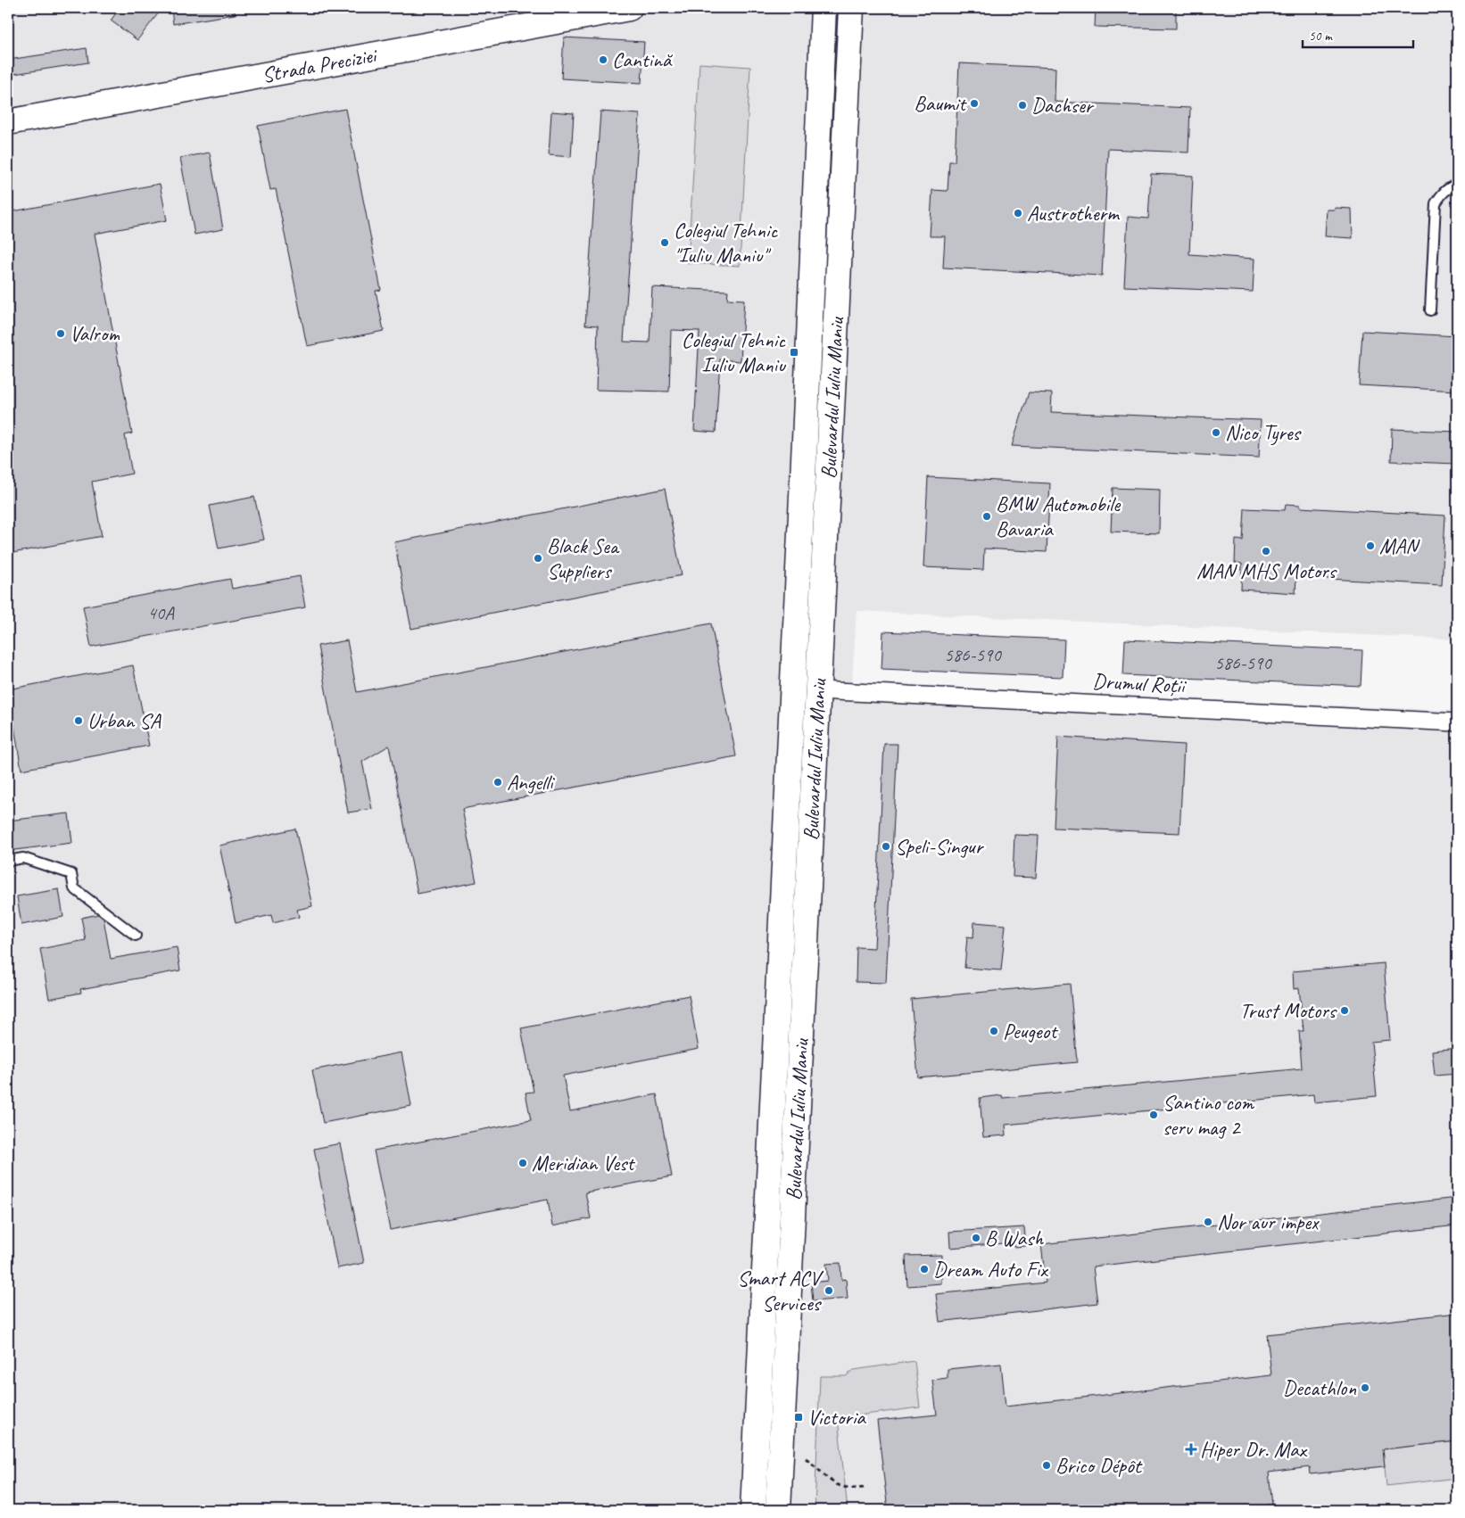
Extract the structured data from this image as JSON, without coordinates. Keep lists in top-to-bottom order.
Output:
{
  "streets": {
    "main road": ["Strada Preciziei", "Bulevardul Iuliu Maniu"],
    "street": ["Drumul Roții"]
  },
  "crossings": [
    ["Bulevardul Iuliu Maniu", "Drumul Roții"]
  ],
  "places": {
    "other": [
      "Cantină",
      "Baumit",
      "Dachser",
      "Austrotherm",
      "Colegiul Tehnic \"Iuliu Maniu\"",
      "Valrom",
      "Nico Tyres",
      "BMW Automobile Bavaria",
      "MAN",
      "MAN MHS Motors",
      "Black Sea Suppliers",
      "Urban SA",
      "Angelli",
      "Speli-Singur",
      "Trust Motors",
      "Peugeot",
      "Santino com serv mag 2",
      "Meridian Vest",
      "Nor aur impex",
      "B Wash",
      "Dream Auto Fix",
      "Smart ACV Services",
      "Decathlon",
      "Brico Dépôt"
    ],
    "transit": ["Colegiul Tehnic Iuliu Maniu", "Victoria"],
    "health": ["Hiper Dr. Max"]
  },
  "house_numbers": ["40A", "586-590", "586-590"],
  "scale_bar": "50 m"
}
